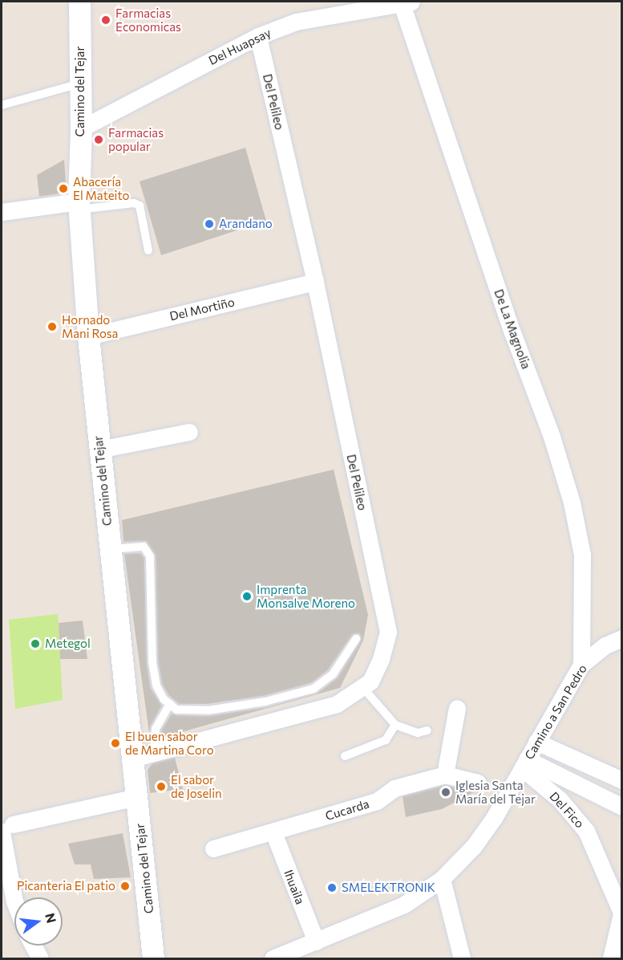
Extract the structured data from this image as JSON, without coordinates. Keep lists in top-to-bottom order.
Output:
{
  "streets": {
    "street": [
      "Del Huapsay",
      "Camino del Tejar",
      "Del Pelileo",
      "Del Mortiño",
      "De La Magnolia",
      "Camino a San Pedro",
      "Cucarda",
      "Del Fico",
      "Ihuaila"
    ]
  },
  "crossings": [
    ["Del Huapsay", "Camino del Tejar"],
    ["Del Huapsay", "Del Pelileo"],
    ["Del Huapsay", "De La Magnolia"],
    ["Camino del Tejar", "Del Pelileo"],
    ["Camino del Tejar", "Del Mortiño"],
    ["Del Pelileo", "Del Mortiño"],
    ["De La Magnolia", "Camino a San Pedro"],
    ["Camino a San Pedro", "Del Fico"],
    ["Camino a San Pedro", "Ihuaila"],
    ["Cucarda", "Ihuaila"]
  ],
  "places": [
    "Farmacias Economicas",
    "Farmacias popular",
    "Abacería El Mateito",
    "Arandano",
    "Hornado Mani Rosa",
    "Imprenta Monsalve Moreno",
    "Metegol",
    "El buen sabor de Martina Coro",
    "El sabor de Joselin",
    "Iglesia Santa María del Tejar",
    "Picanteria El patio",
    "SMELEKTRONIK"
  ],
  "north": "right"
}
